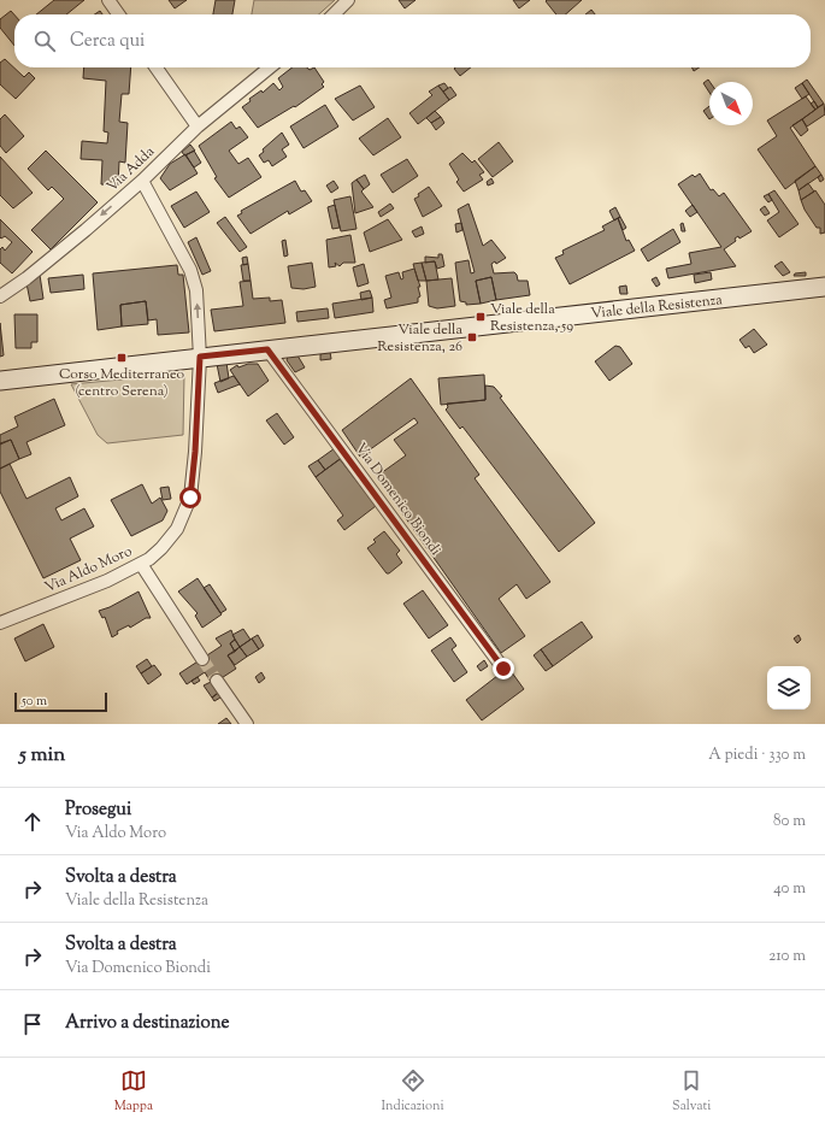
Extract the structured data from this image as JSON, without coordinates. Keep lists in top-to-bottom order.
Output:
{
  "streets": {
    "main road": ["Viale della Resistenza"],
    "street": ["Via Adda", "Via Domenico Biondi", "Via Aldo Moro"]
  },
  "crossings": [
    ["Via Adda", "Via Aldo Moro"],
    ["Viale della Resistenza", "Via Domenico Biondi"],
    ["Viale della Resistenza", "Via Aldo Moro"]
  ],
  "one_way": ["Via Adda"],
  "places": {
    "transit": ["Viale della Resistenza, 59", "Viale della Resistenza, 26", "Corso Mediterraneo (centro Serena)"]
  },
  "scale_bar": "50 m",
  "north": "bottom right",
  "page": {
    "search": "Cerca qui",
    "scale": "50 m",
    "heading": ["5 min", "A piedi · 330 m"],
    "list": [
      ["Prosegui", "Via Aldo Moro", "80 m"],
      ["Svolta a destra", "Viale della Resistenza", "40 m"],
      ["Svolta a destra", "Via Domenico Biondi", "210 m"],
      "Arrivo a destinazione"
    ],
    "nav": ["Mappa", "Indicazioni", "Salvati"]
  }
}
